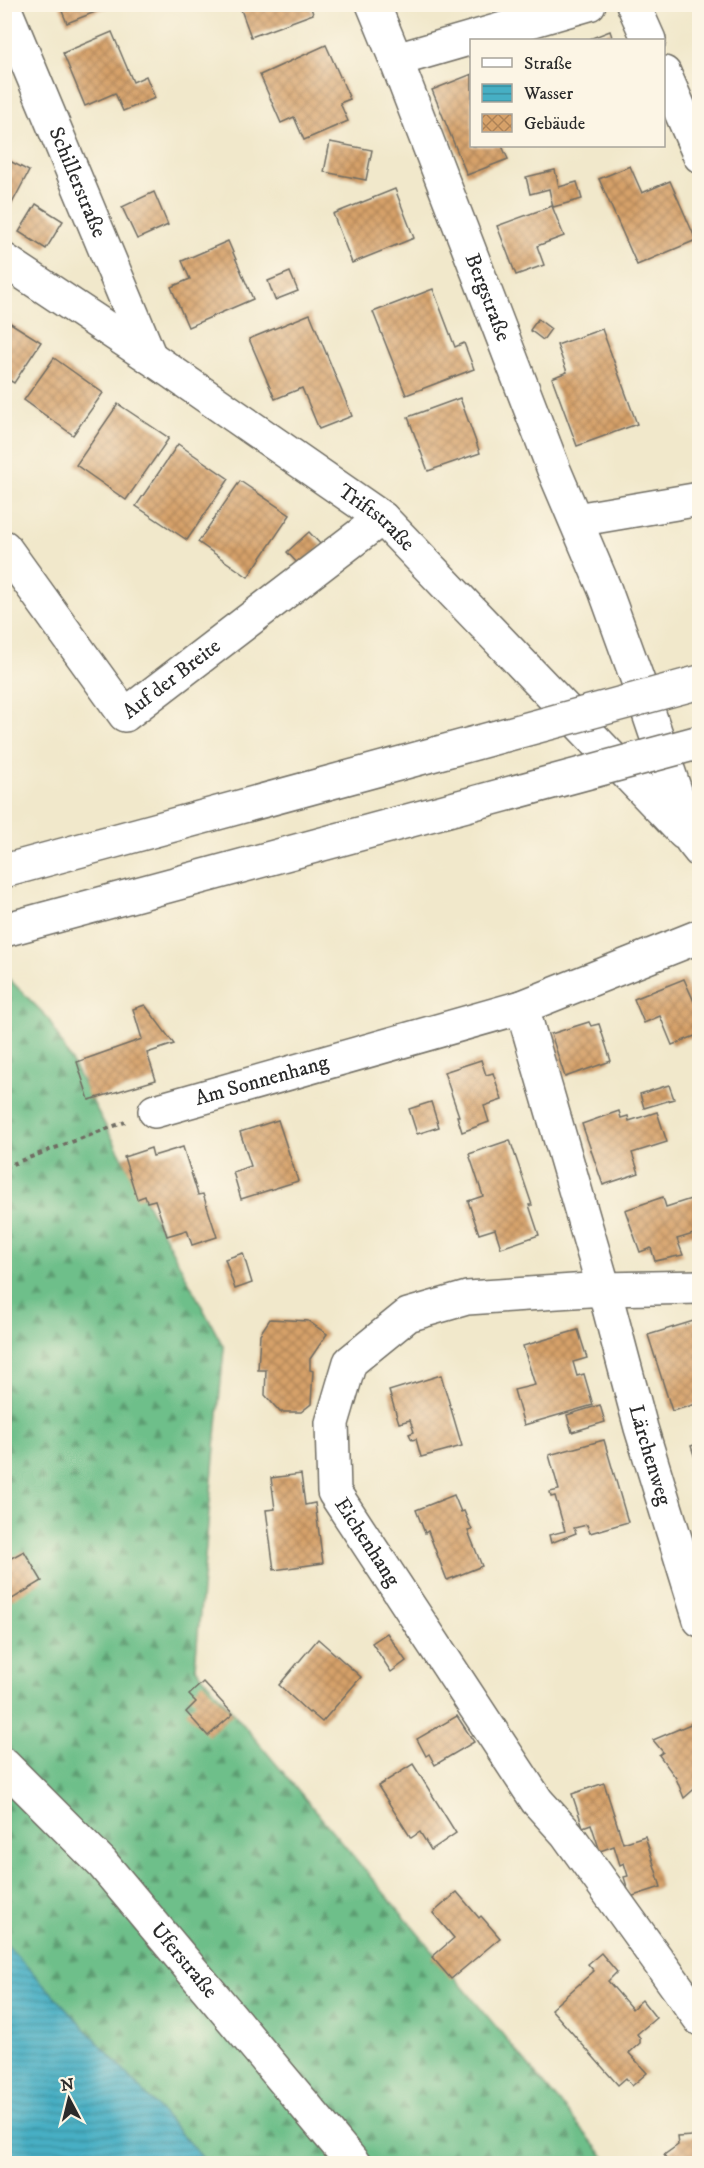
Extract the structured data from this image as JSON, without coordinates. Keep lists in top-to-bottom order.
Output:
{
  "streets": {
    "main road": [
      "Schillerstraße",
      "Bergstraße",
      "Triftstraße",
      "Auf der Breite",
      "Am Sonnenhang",
      "Lärchenweg",
      "Eichenhang",
      "Uferstraße"
    ]
  },
  "crossings": [
    ["Schillerstraße", "Triftstraße"],
    ["Bergstraße", "Triftstraße"],
    ["Triftstraße", "Auf der Breite"],
    ["Lärchenweg", "Eichenhang"]
  ],
  "legend": ["Straße", "Wasser", "Gebäude"],
  "north": "top"
}
